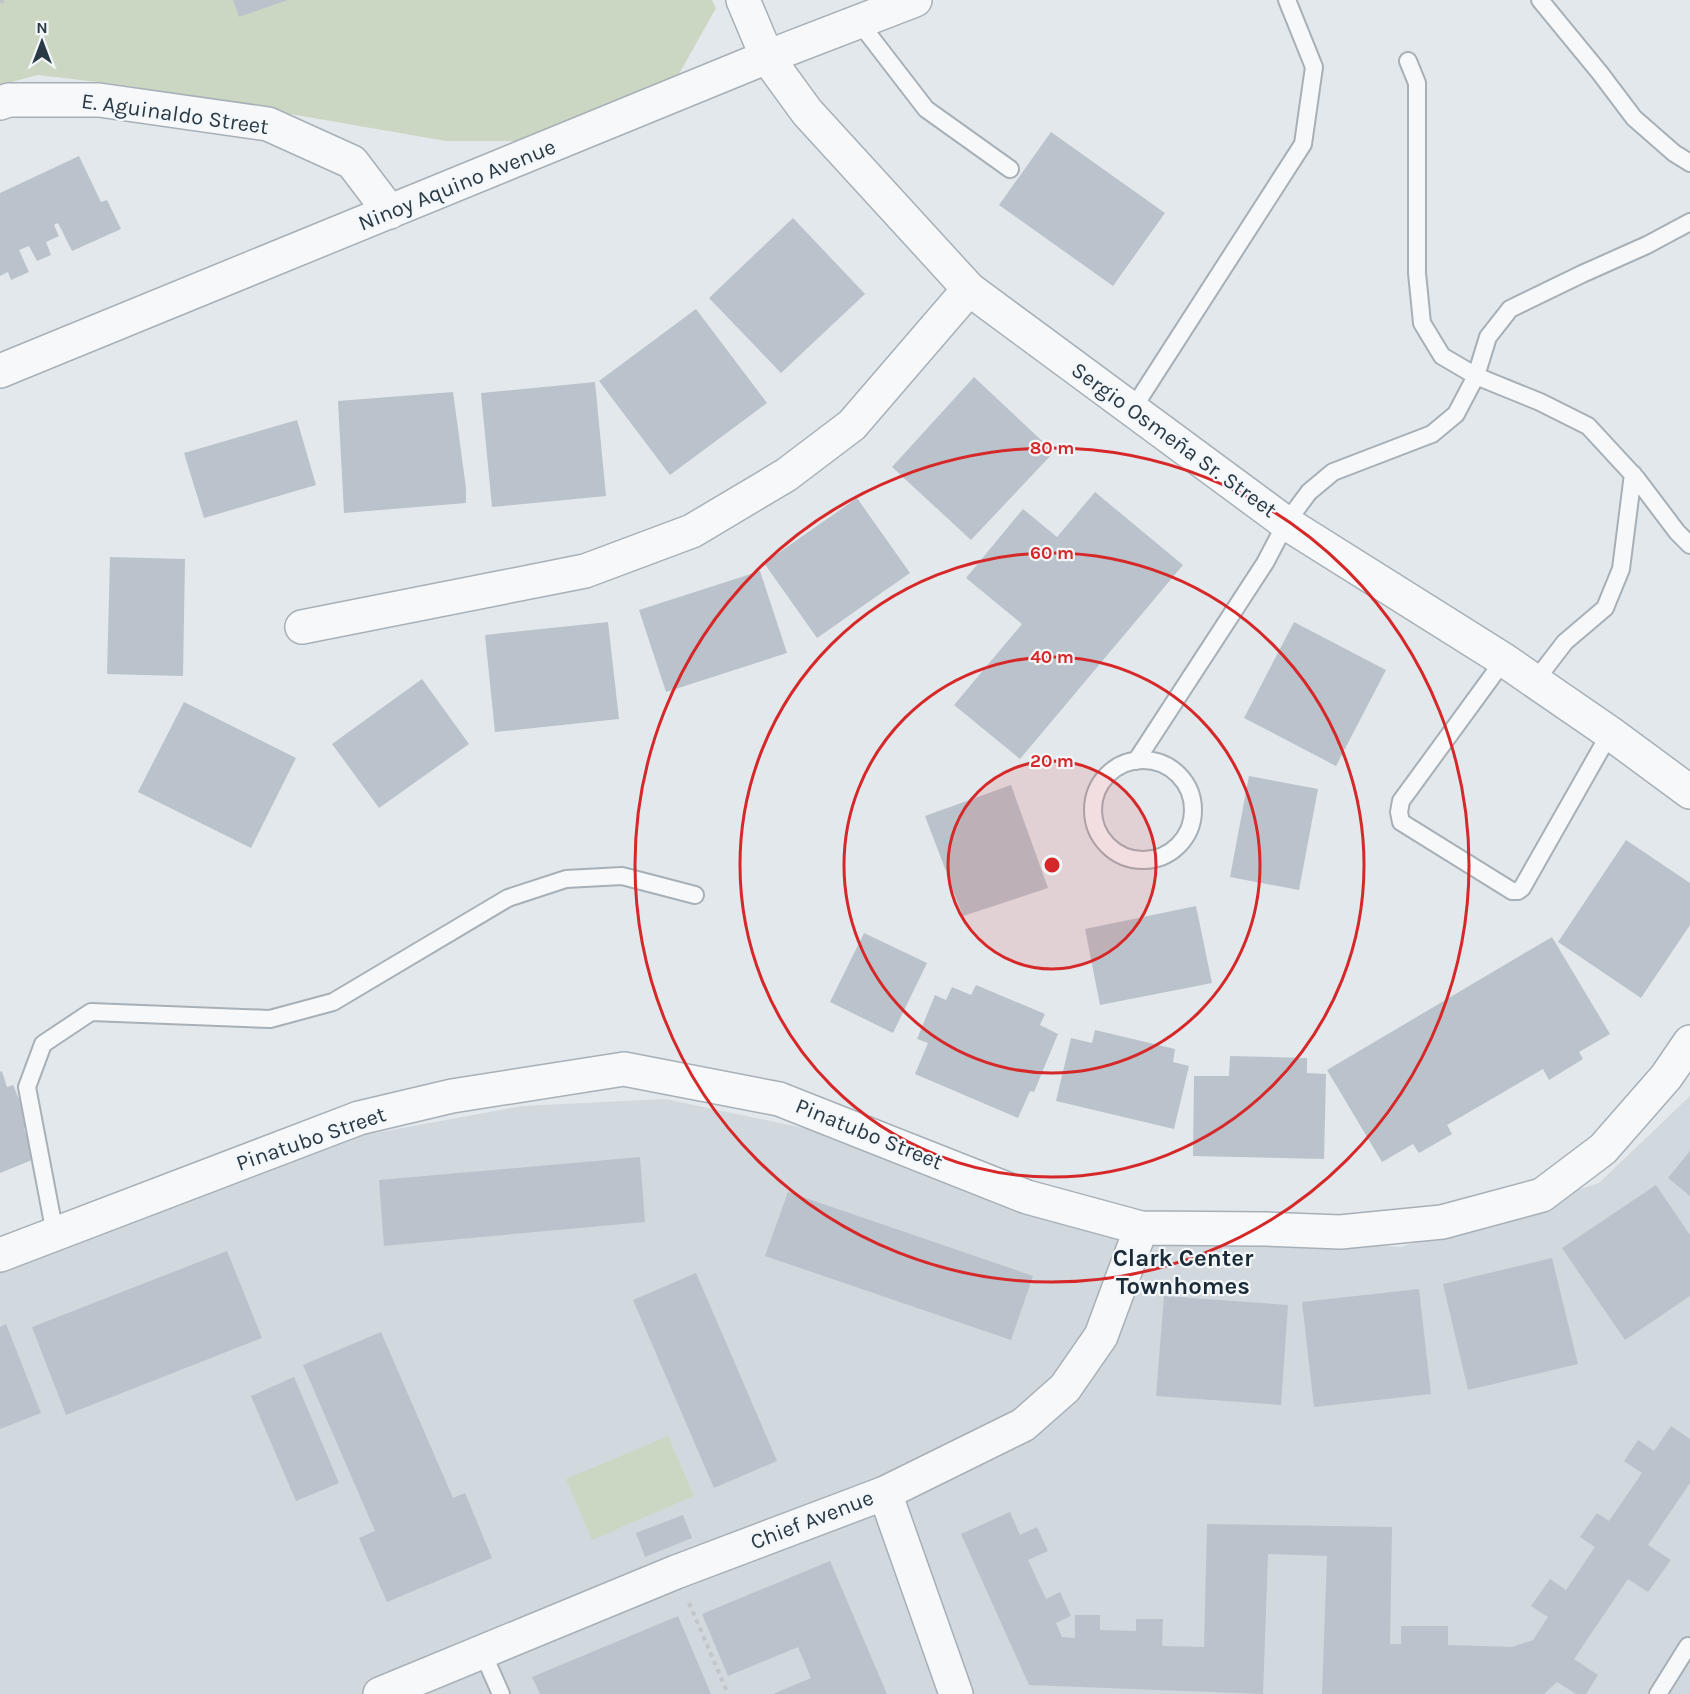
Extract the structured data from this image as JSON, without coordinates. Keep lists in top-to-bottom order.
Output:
{
  "streets": {
    "street": [
      "E. Aguinaldo Street",
      "Ninoy Aquino Avenue",
      "Sergio Osmeña Sr. Street",
      "Pinatubo Street",
      "Chief Avenue"
    ]
  },
  "crossings": [
    ["E. Aguinaldo Street", "Ninoy Aquino Avenue"],
    ["Ninoy Aquino Avenue", "Sergio Osmeña Sr. Street"],
    ["Pinatubo Street", "Chief Avenue"]
  ],
  "districts": ["Clark Center Townhomes"],
  "north": "top",
  "rings": [
    "80 m",
    "60 m",
    "40 m",
    "20 m"
  ]
}
